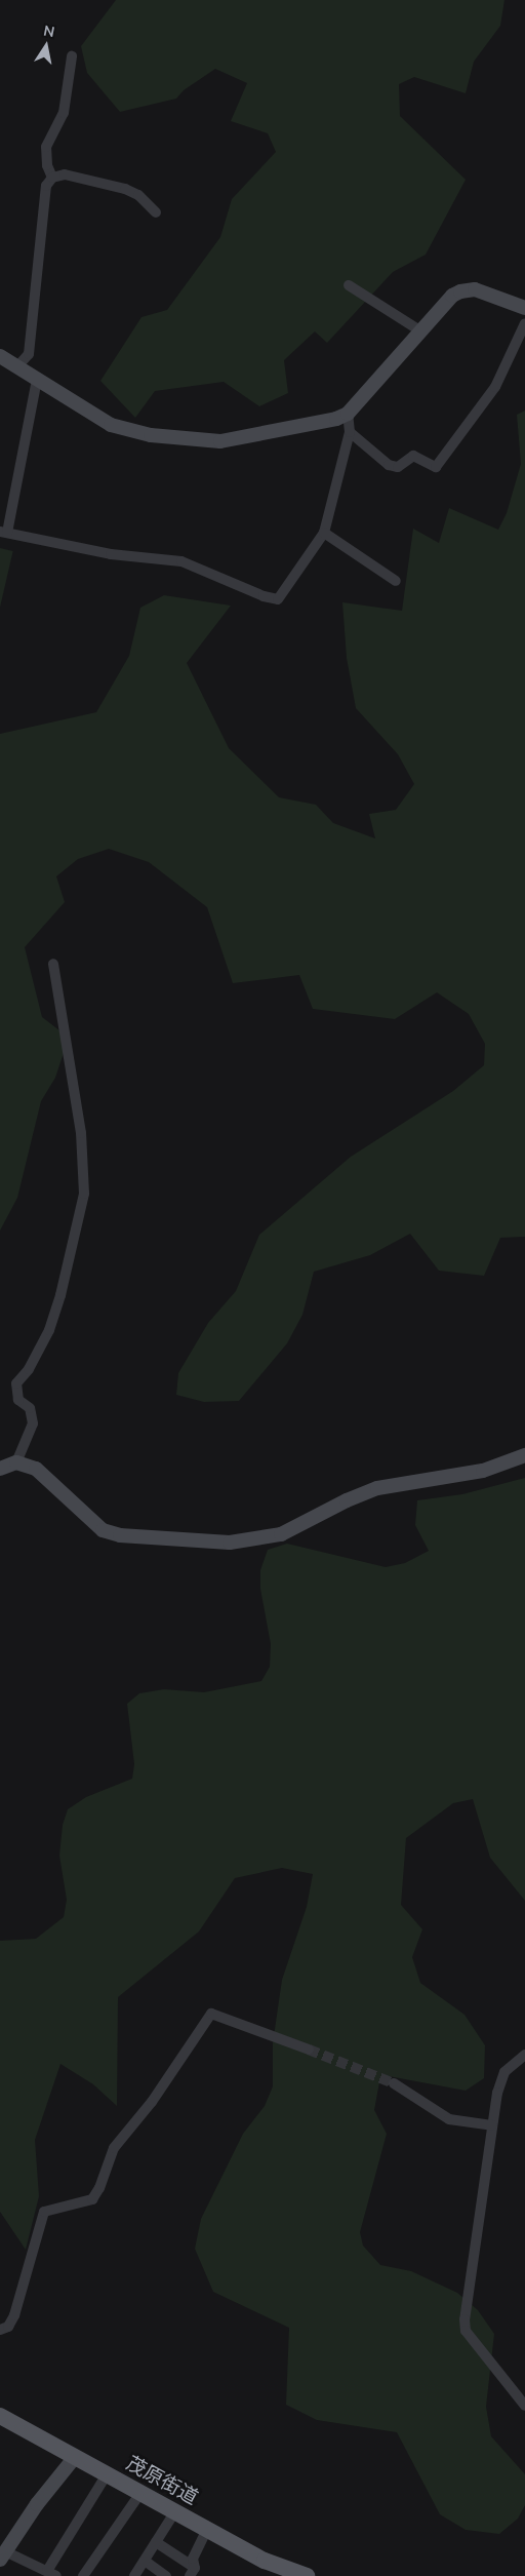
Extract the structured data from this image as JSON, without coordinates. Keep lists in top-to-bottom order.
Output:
{
  "streets": {
    "main road": ["茂原街道"]
  },
  "north": "top"
}
